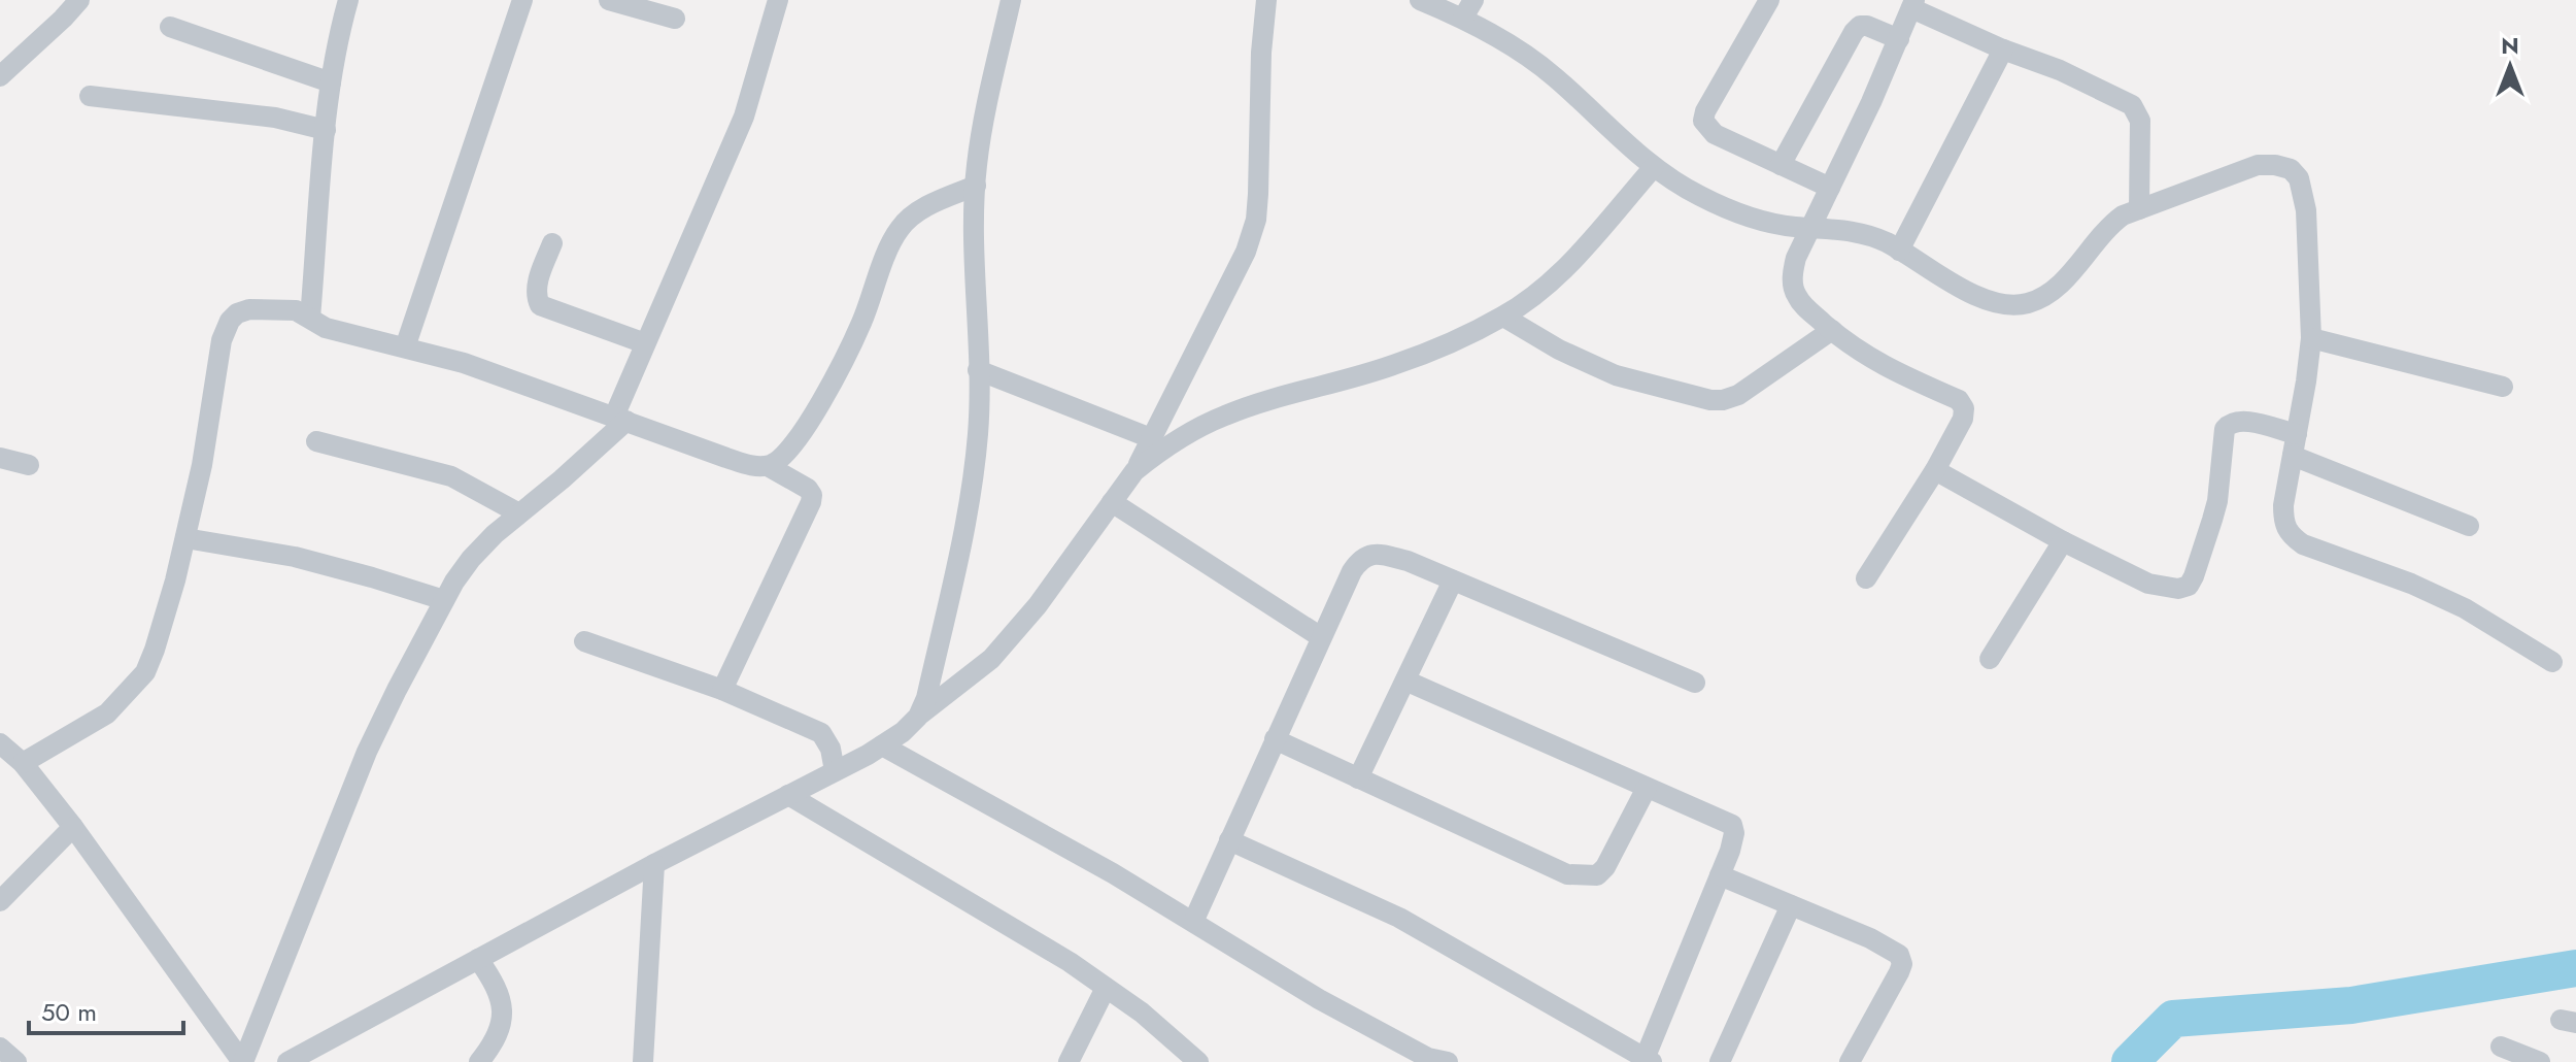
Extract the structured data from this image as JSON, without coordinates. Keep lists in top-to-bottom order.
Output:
{
  "scale_bar": "50 m",
  "north": "top"
}
